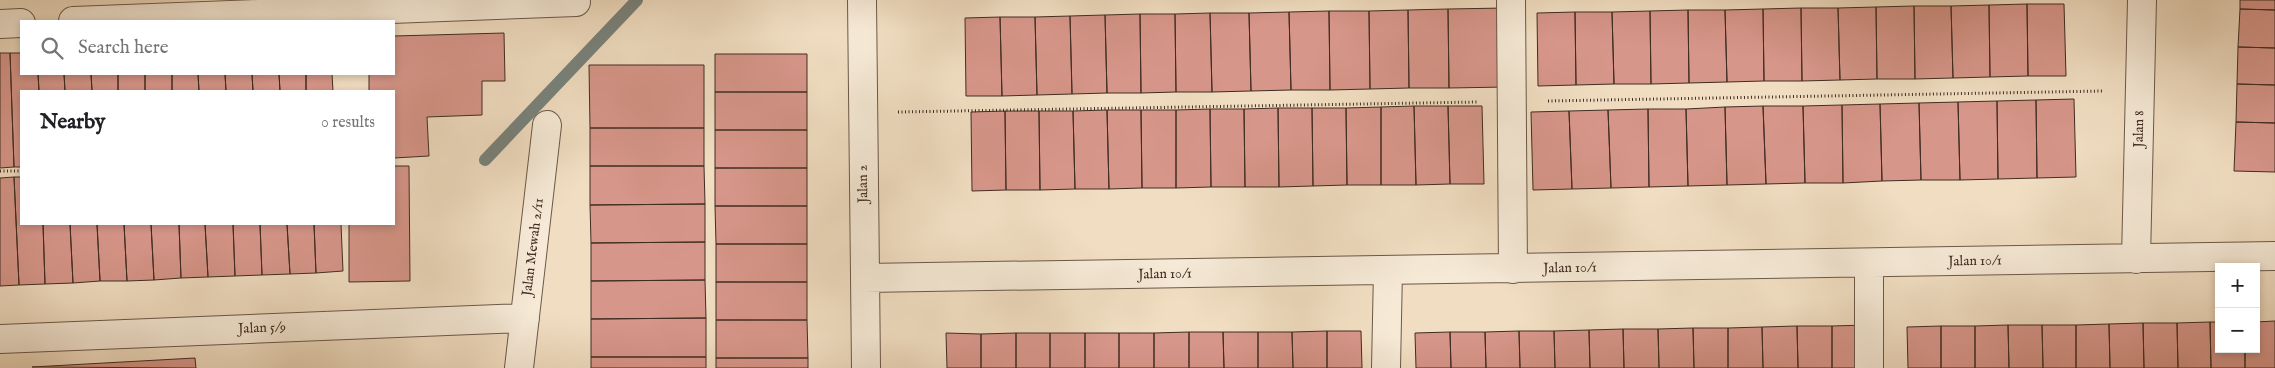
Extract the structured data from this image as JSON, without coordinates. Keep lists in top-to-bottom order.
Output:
{
  "streets": {
    "street": [
      "Jalan 8",
      "Jalan 2",
      "Jalan Mewah 2/11",
      "Jalan 10/1",
      "Jalan 5/9"
    ]
  },
  "crossings": [
    ["Jalan 8", "Jalan 10/1"],
    ["Jalan 2", "Jalan 10/1"],
    ["Jalan Mewah 2/11", "Jalan 5/9"]
  ],
  "page": {
    "search": "Search here",
    "heading": ["Nearby", "0 results"],
    "map_buttons": ["+", "−"]
  }
}
